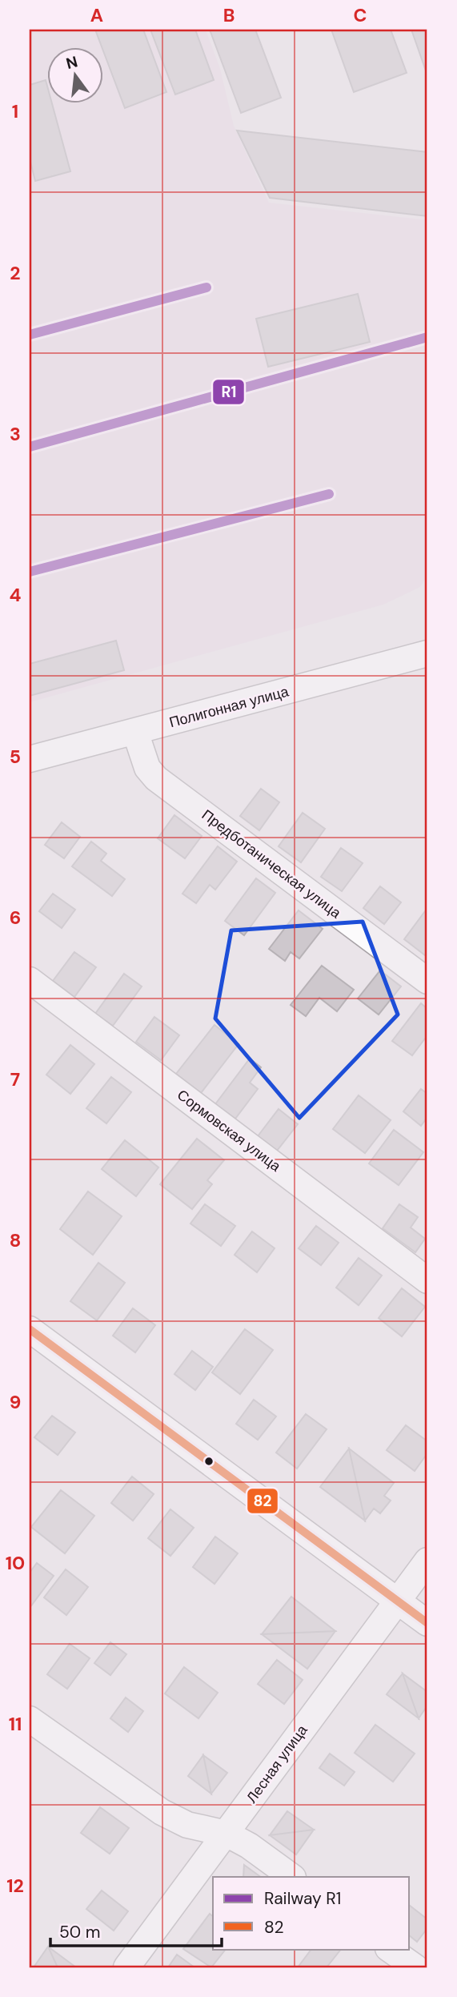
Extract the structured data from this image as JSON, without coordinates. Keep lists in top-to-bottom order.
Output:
{
  "streets": {
    "street": [
      "Полигонная улица",
      "Предботаническая улица",
      "Сормовская улица",
      "Лесная улица"
    ]
  },
  "crossings": [
    ["Полигонная улица", "Предботаническая улица"]
  ],
  "lines": ["rail line R1", "transit line 82"],
  "legend": ["Railway R1", "82"],
  "scale_bar": "50 m",
  "north": "top",
  "grid": {
    "columns": ["A", "B", "C"],
    "rows": [
      "1",
      "2",
      "3",
      "4",
      "5",
      "6",
      "7",
      "8",
      "9",
      "10",
      "11",
      "12"
    ]
  }
}
